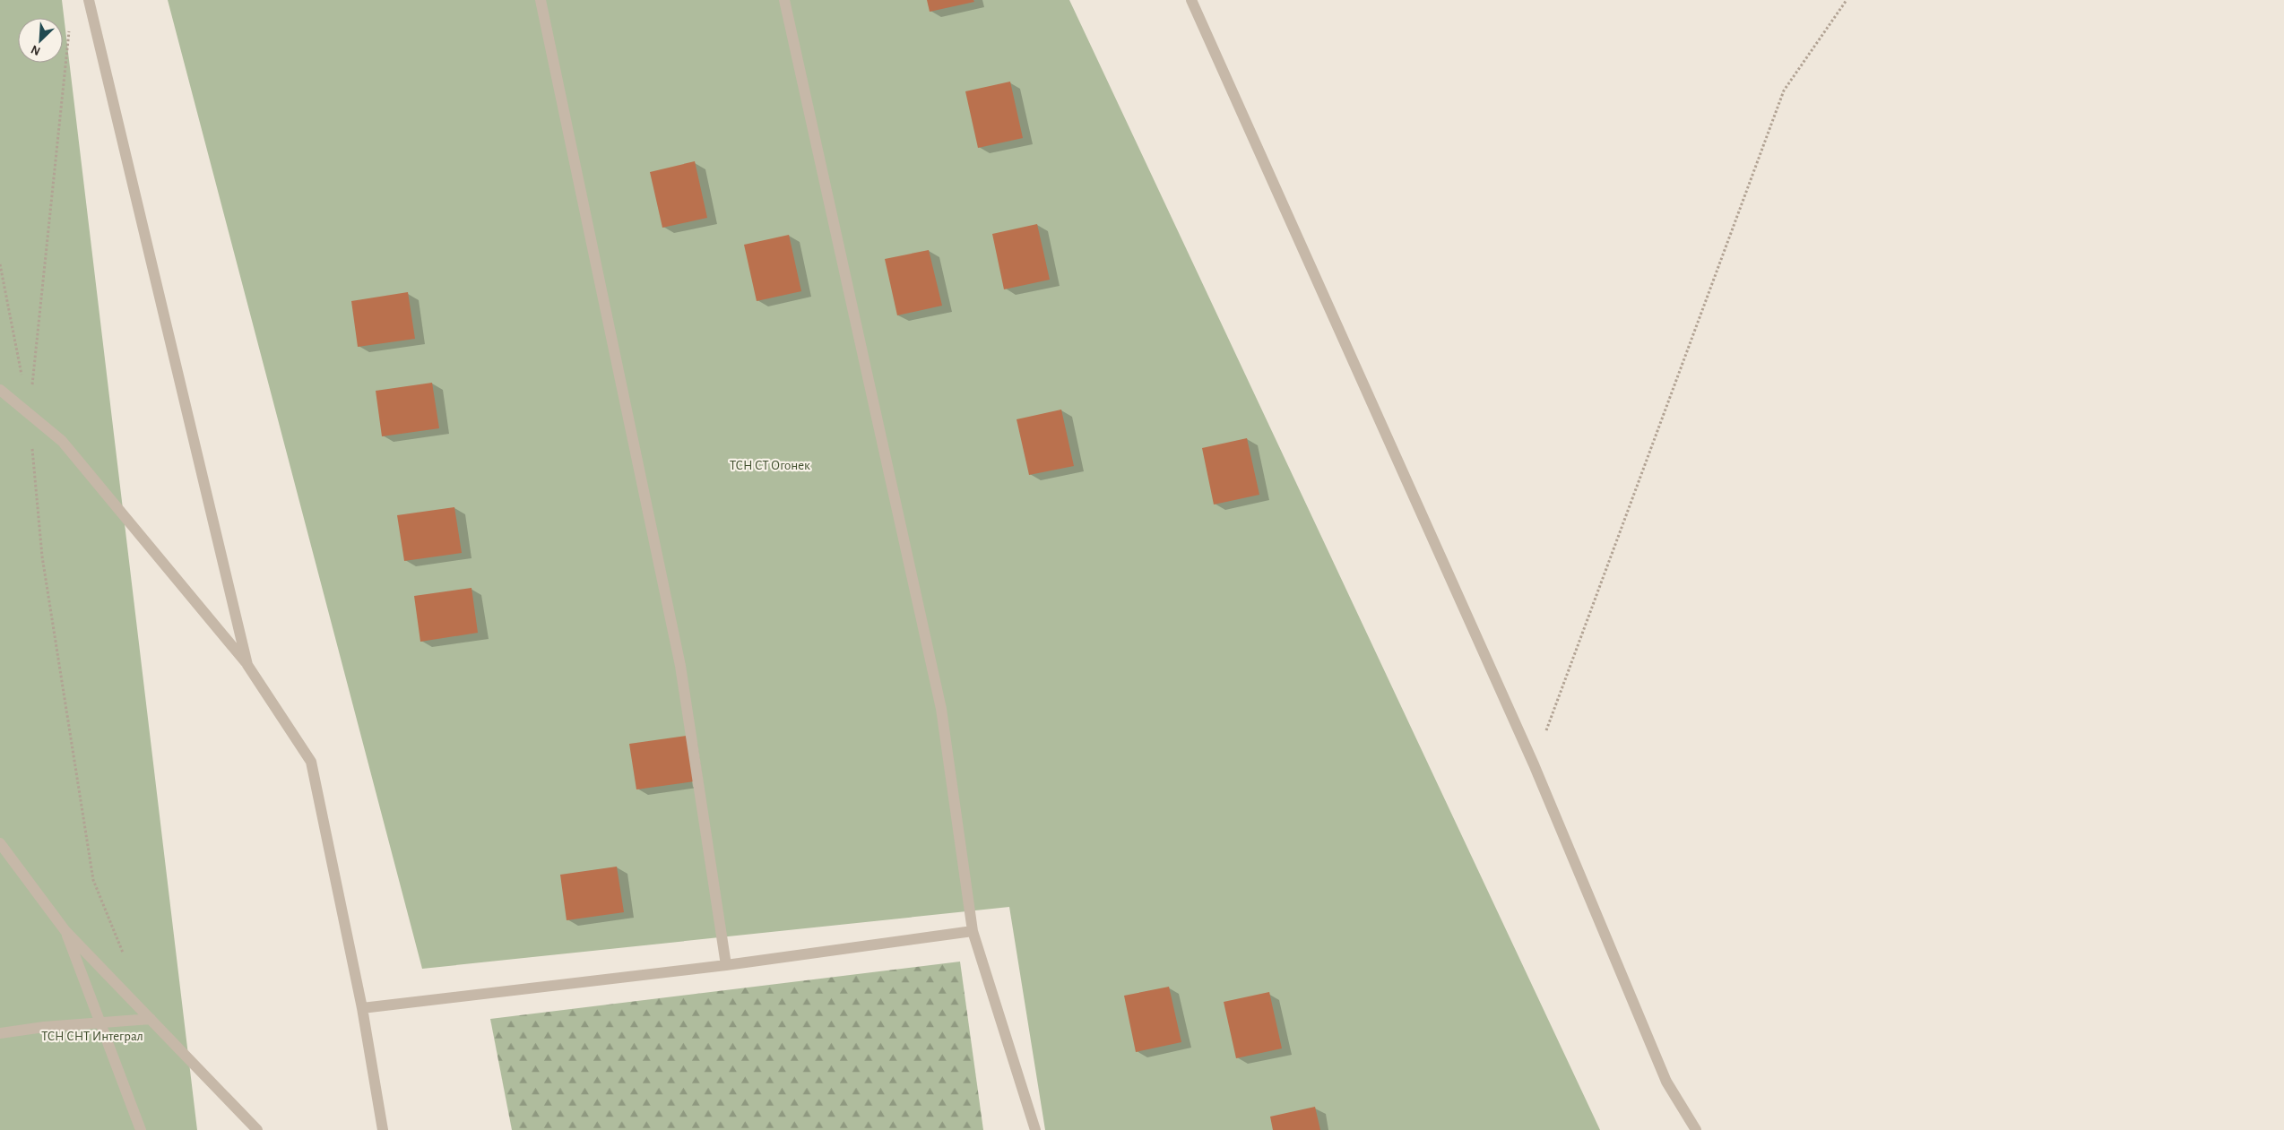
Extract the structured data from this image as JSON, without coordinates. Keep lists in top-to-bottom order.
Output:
{
  "parks": ["ТСН СТ Огонек", "ТСН СНТ Интеграл"],
  "north": "bottom left"
}
